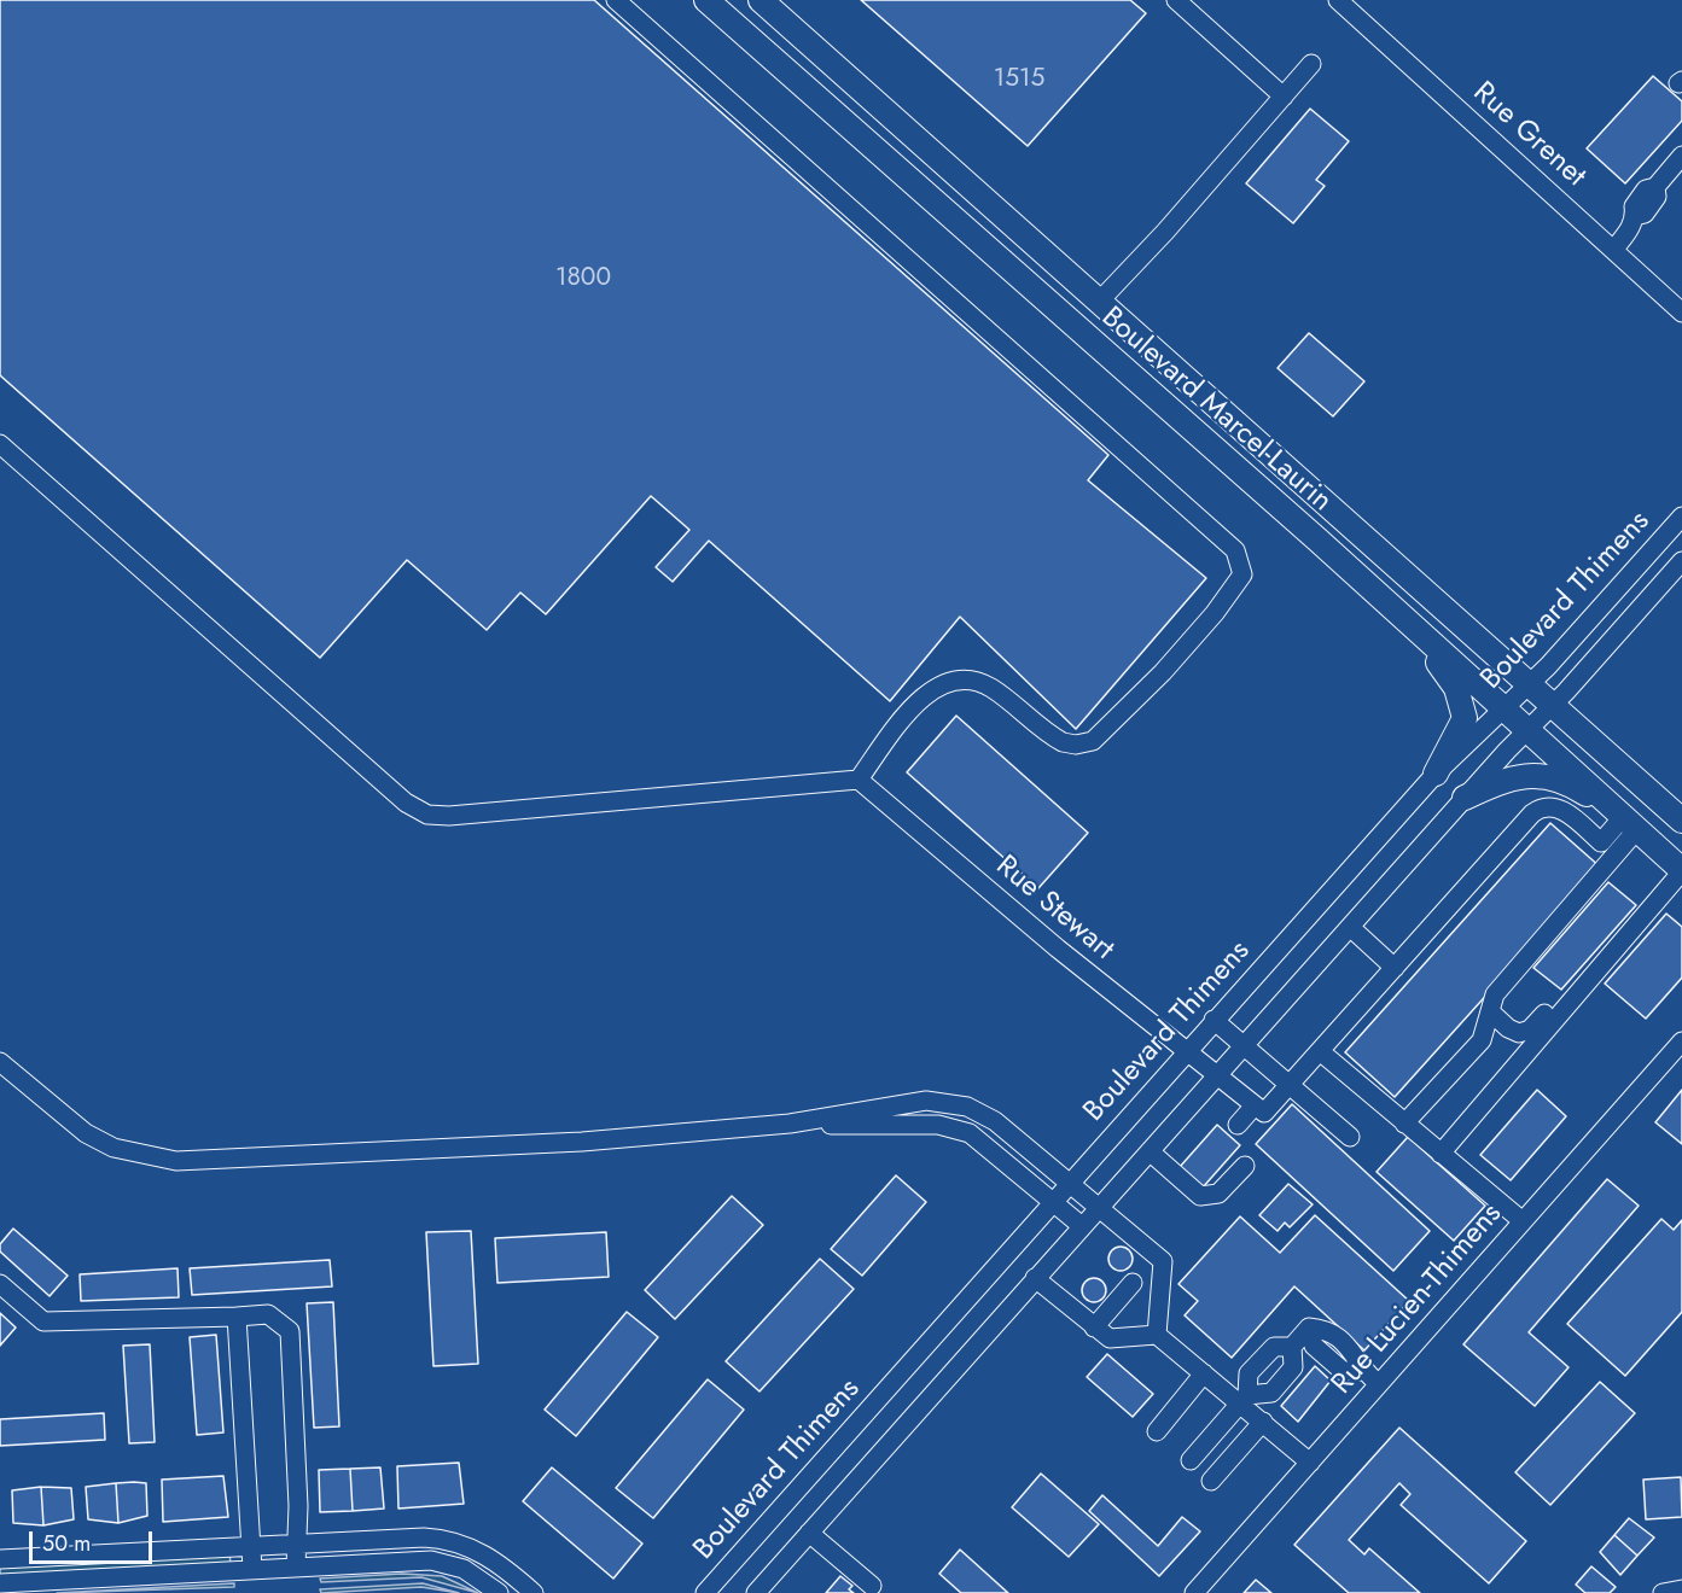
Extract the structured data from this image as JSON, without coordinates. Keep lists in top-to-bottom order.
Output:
{
  "streets": {
    "main road": ["Boulevard Marcel-Laurin"],
    "street": [
      "Rue Grenet",
      "Boulevard Thimens",
      "Rue Stewart",
      "Rue Lucien-Thimens"
    ]
  },
  "crossings": [
    ["Boulevard Marcel-Laurin", "Boulevard Thimens"],
    ["Boulevard Thimens", "Rue Stewart"]
  ],
  "house_numbers": ["1515", "1800"],
  "scale_bar": "50 m"
}
